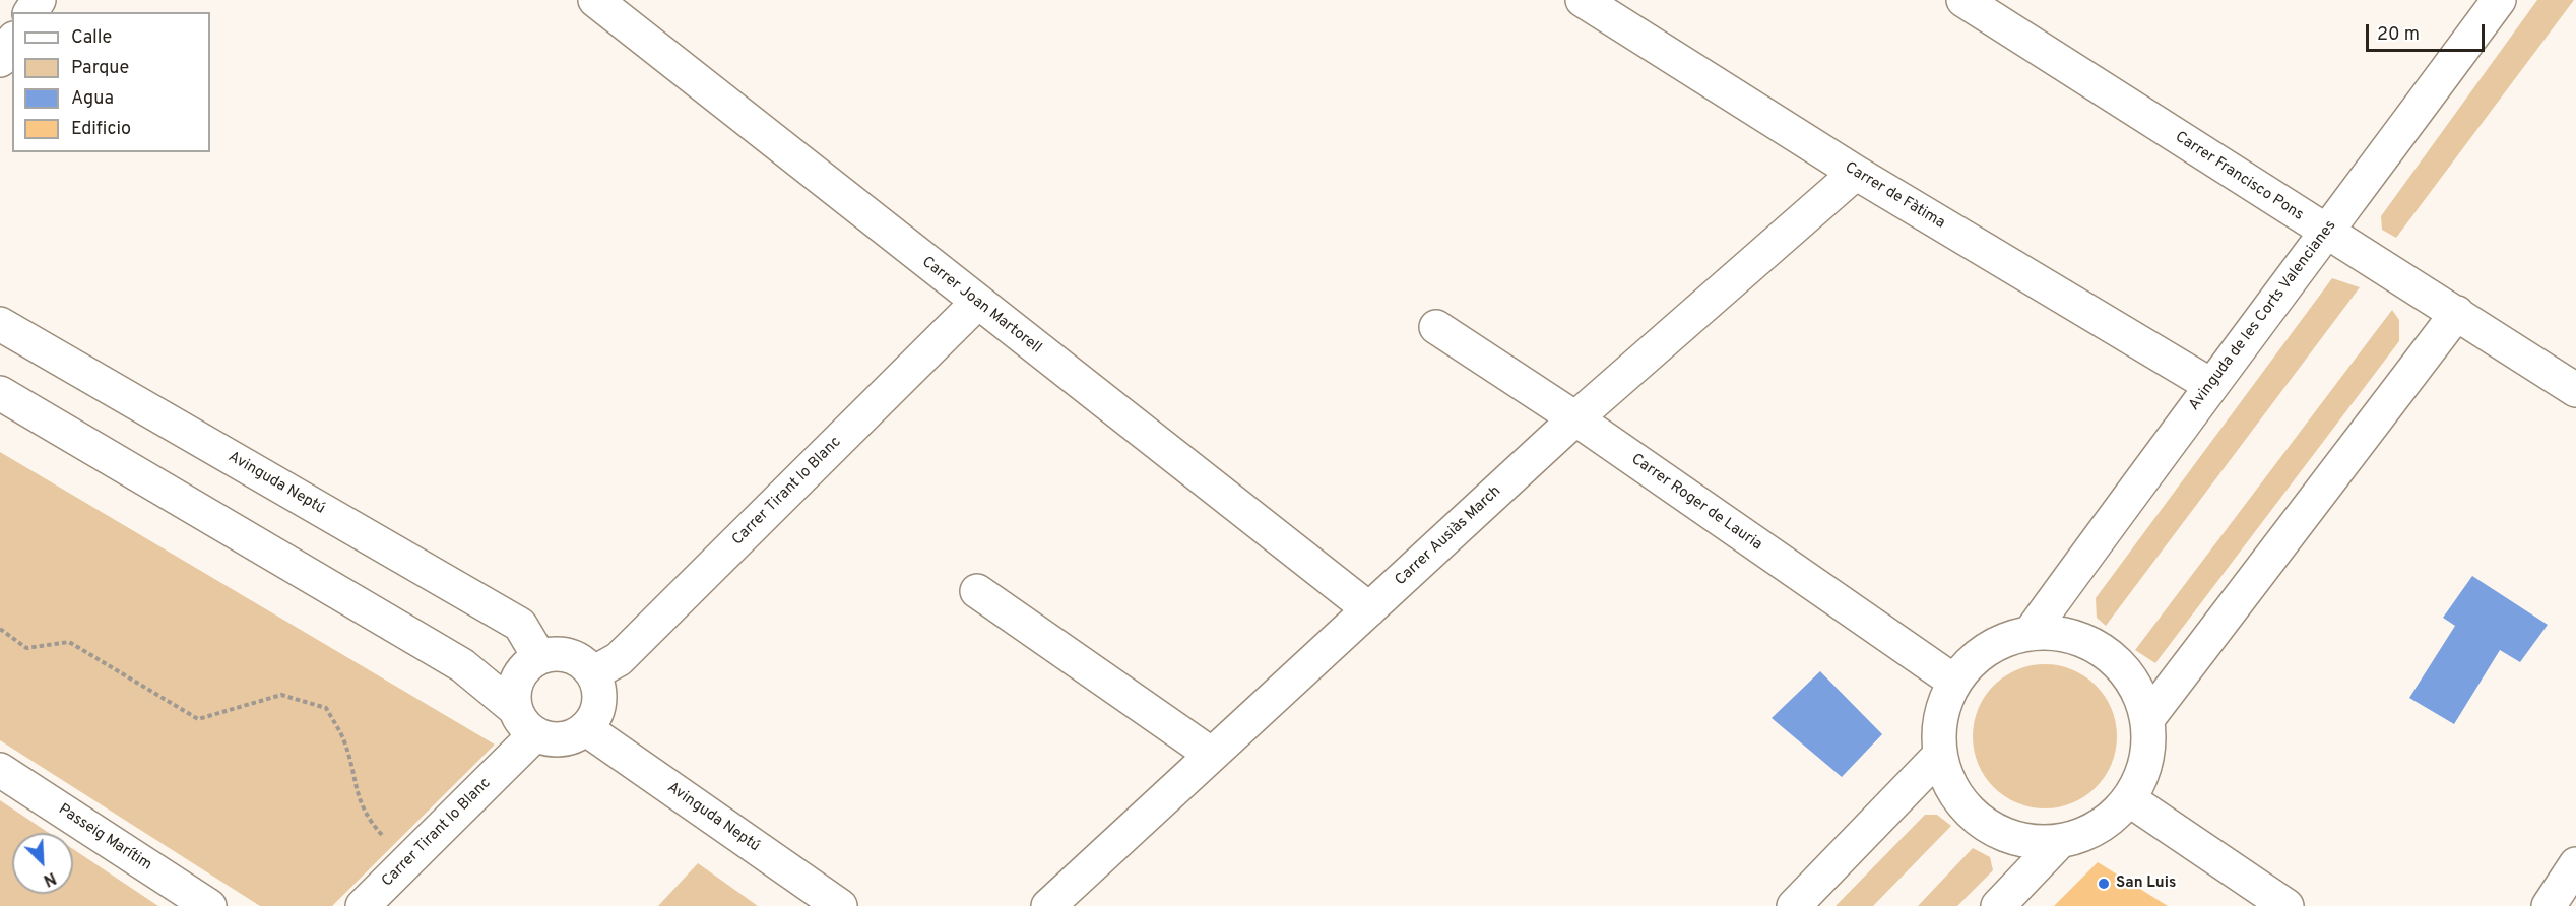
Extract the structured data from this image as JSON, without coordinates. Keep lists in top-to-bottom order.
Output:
{
  "streets": {
    "street": [
      "Carrer Francisco Pons",
      "Carrer de Fàtima",
      "Carrer Joan Martorell",
      "Avinguda de les Corts Valencianes",
      "Avinguda Neptú",
      "Carrer Tirant lo Blanc",
      "Carrer Roger de Lauria",
      "Carrer Ausiàs March",
      "Passeig Marítim"
    ]
  },
  "crossings": [
    ["Carrer Francisco Pons", "Avinguda de les Corts Valencianes"],
    ["Carrer de Fàtima", "Avinguda de les Corts Valencianes"],
    ["Carrer de Fàtima", "Carrer Ausiàs March"],
    ["Carrer Joan Martorell", "Carrer Tirant lo Blanc"],
    ["Carrer Joan Martorell", "Carrer Ausiàs March"],
    ["Avinguda de les Corts Valencianes", "Carrer Roger de Lauria"],
    ["Avinguda Neptú", "Carrer Tirant lo Blanc"],
    ["Carrer Roger de Lauria", "Carrer Ausiàs March"]
  ],
  "places": ["San Luis"],
  "legend": [
    "Calle",
    "Parque",
    "Agua",
    "Edificio"
  ],
  "scale_bar": "20 m",
  "north": "bottom right"
}
